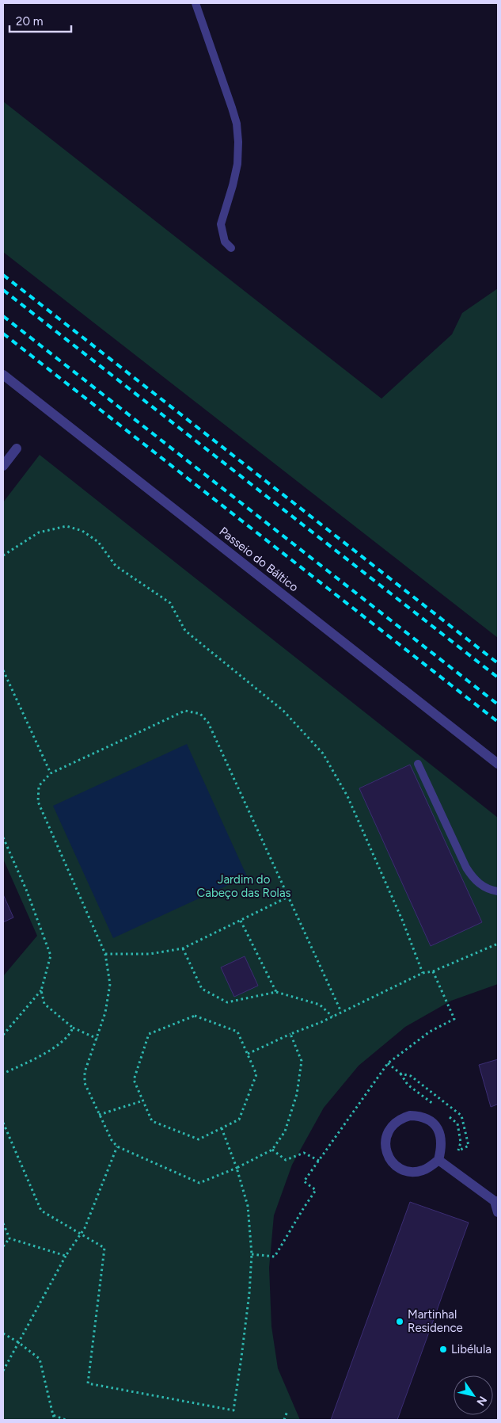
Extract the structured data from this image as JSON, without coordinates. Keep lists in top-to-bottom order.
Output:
{
  "streets": {
    "street": ["Passeio do Báltico"]
  },
  "parks": ["Jardim do Cabeço das Rolas"],
  "places": ["Martinhal Residence", "Libélula"],
  "scale_bar": "20 m",
  "north": "bottom right"
}
